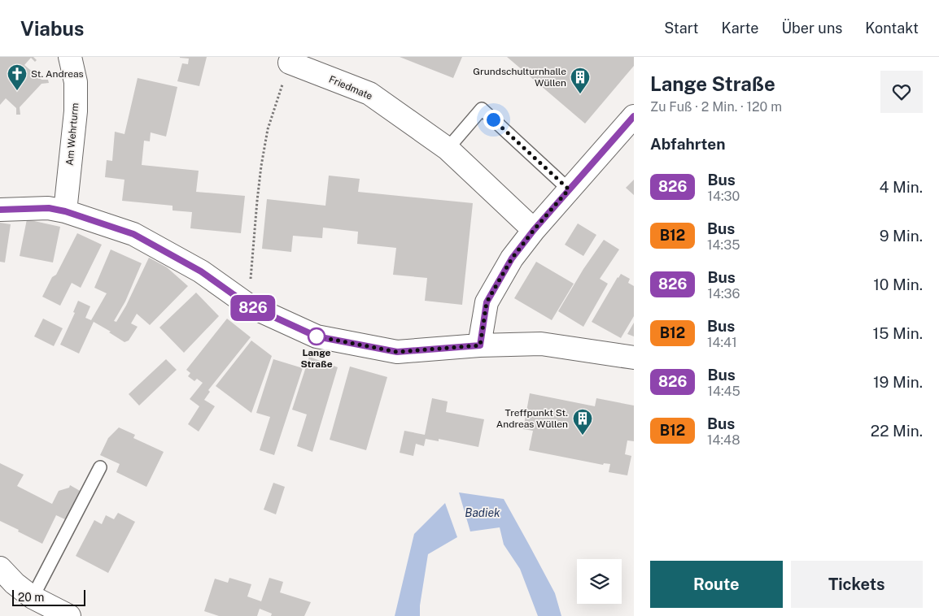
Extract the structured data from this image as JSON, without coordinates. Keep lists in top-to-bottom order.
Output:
{
  "streets": {
    "street": ["Friedmate", "Am Wehrturm"]
  },
  "water": ["Badiek"],
  "places": {
    "church": ["St. Andreas"],
    "building": ["Grundschulturnhalle Wüllen", "Treffpunkt St. Andreas Wüllen"],
    "other": ["Lange Straße"]
  },
  "lines": ["bus line 826"],
  "scale_bar": "20 m",
  "page": {
    "header": "Viabus",
    "nav": [
      "Start",
      "Karte",
      "Über uns",
      "Kontakt"
    ],
    "on_map": "826",
    "heading": [
      ["Lange Straße", "Zu Fuß · 2 Min. · 120 m"],
      "Abfahrten"
    ],
    "list": [
      {
        "mark": "826",
        "name": "Bus",
        "note": "14:30",
        "value": "4 Min."
      },
      {
        "mark": "B12",
        "name": "Bus",
        "note": "14:35",
        "value": "9 Min."
      },
      {
        "mark": "826",
        "name": "Bus",
        "note": "14:36",
        "value": "10 Min."
      },
      {
        "mark": "B12",
        "name": "Bus",
        "note": "14:41",
        "value": "15 Min."
      },
      {
        "mark": "826",
        "name": "Bus",
        "note": "14:45",
        "value": "19 Min."
      },
      {
        "mark": "B12",
        "name": "Bus",
        "note": "14:48",
        "value": "22 Min."
      }
    ],
    "buttons": ["Route", "Tickets"],
    "scale": "20 m"
  }
}
